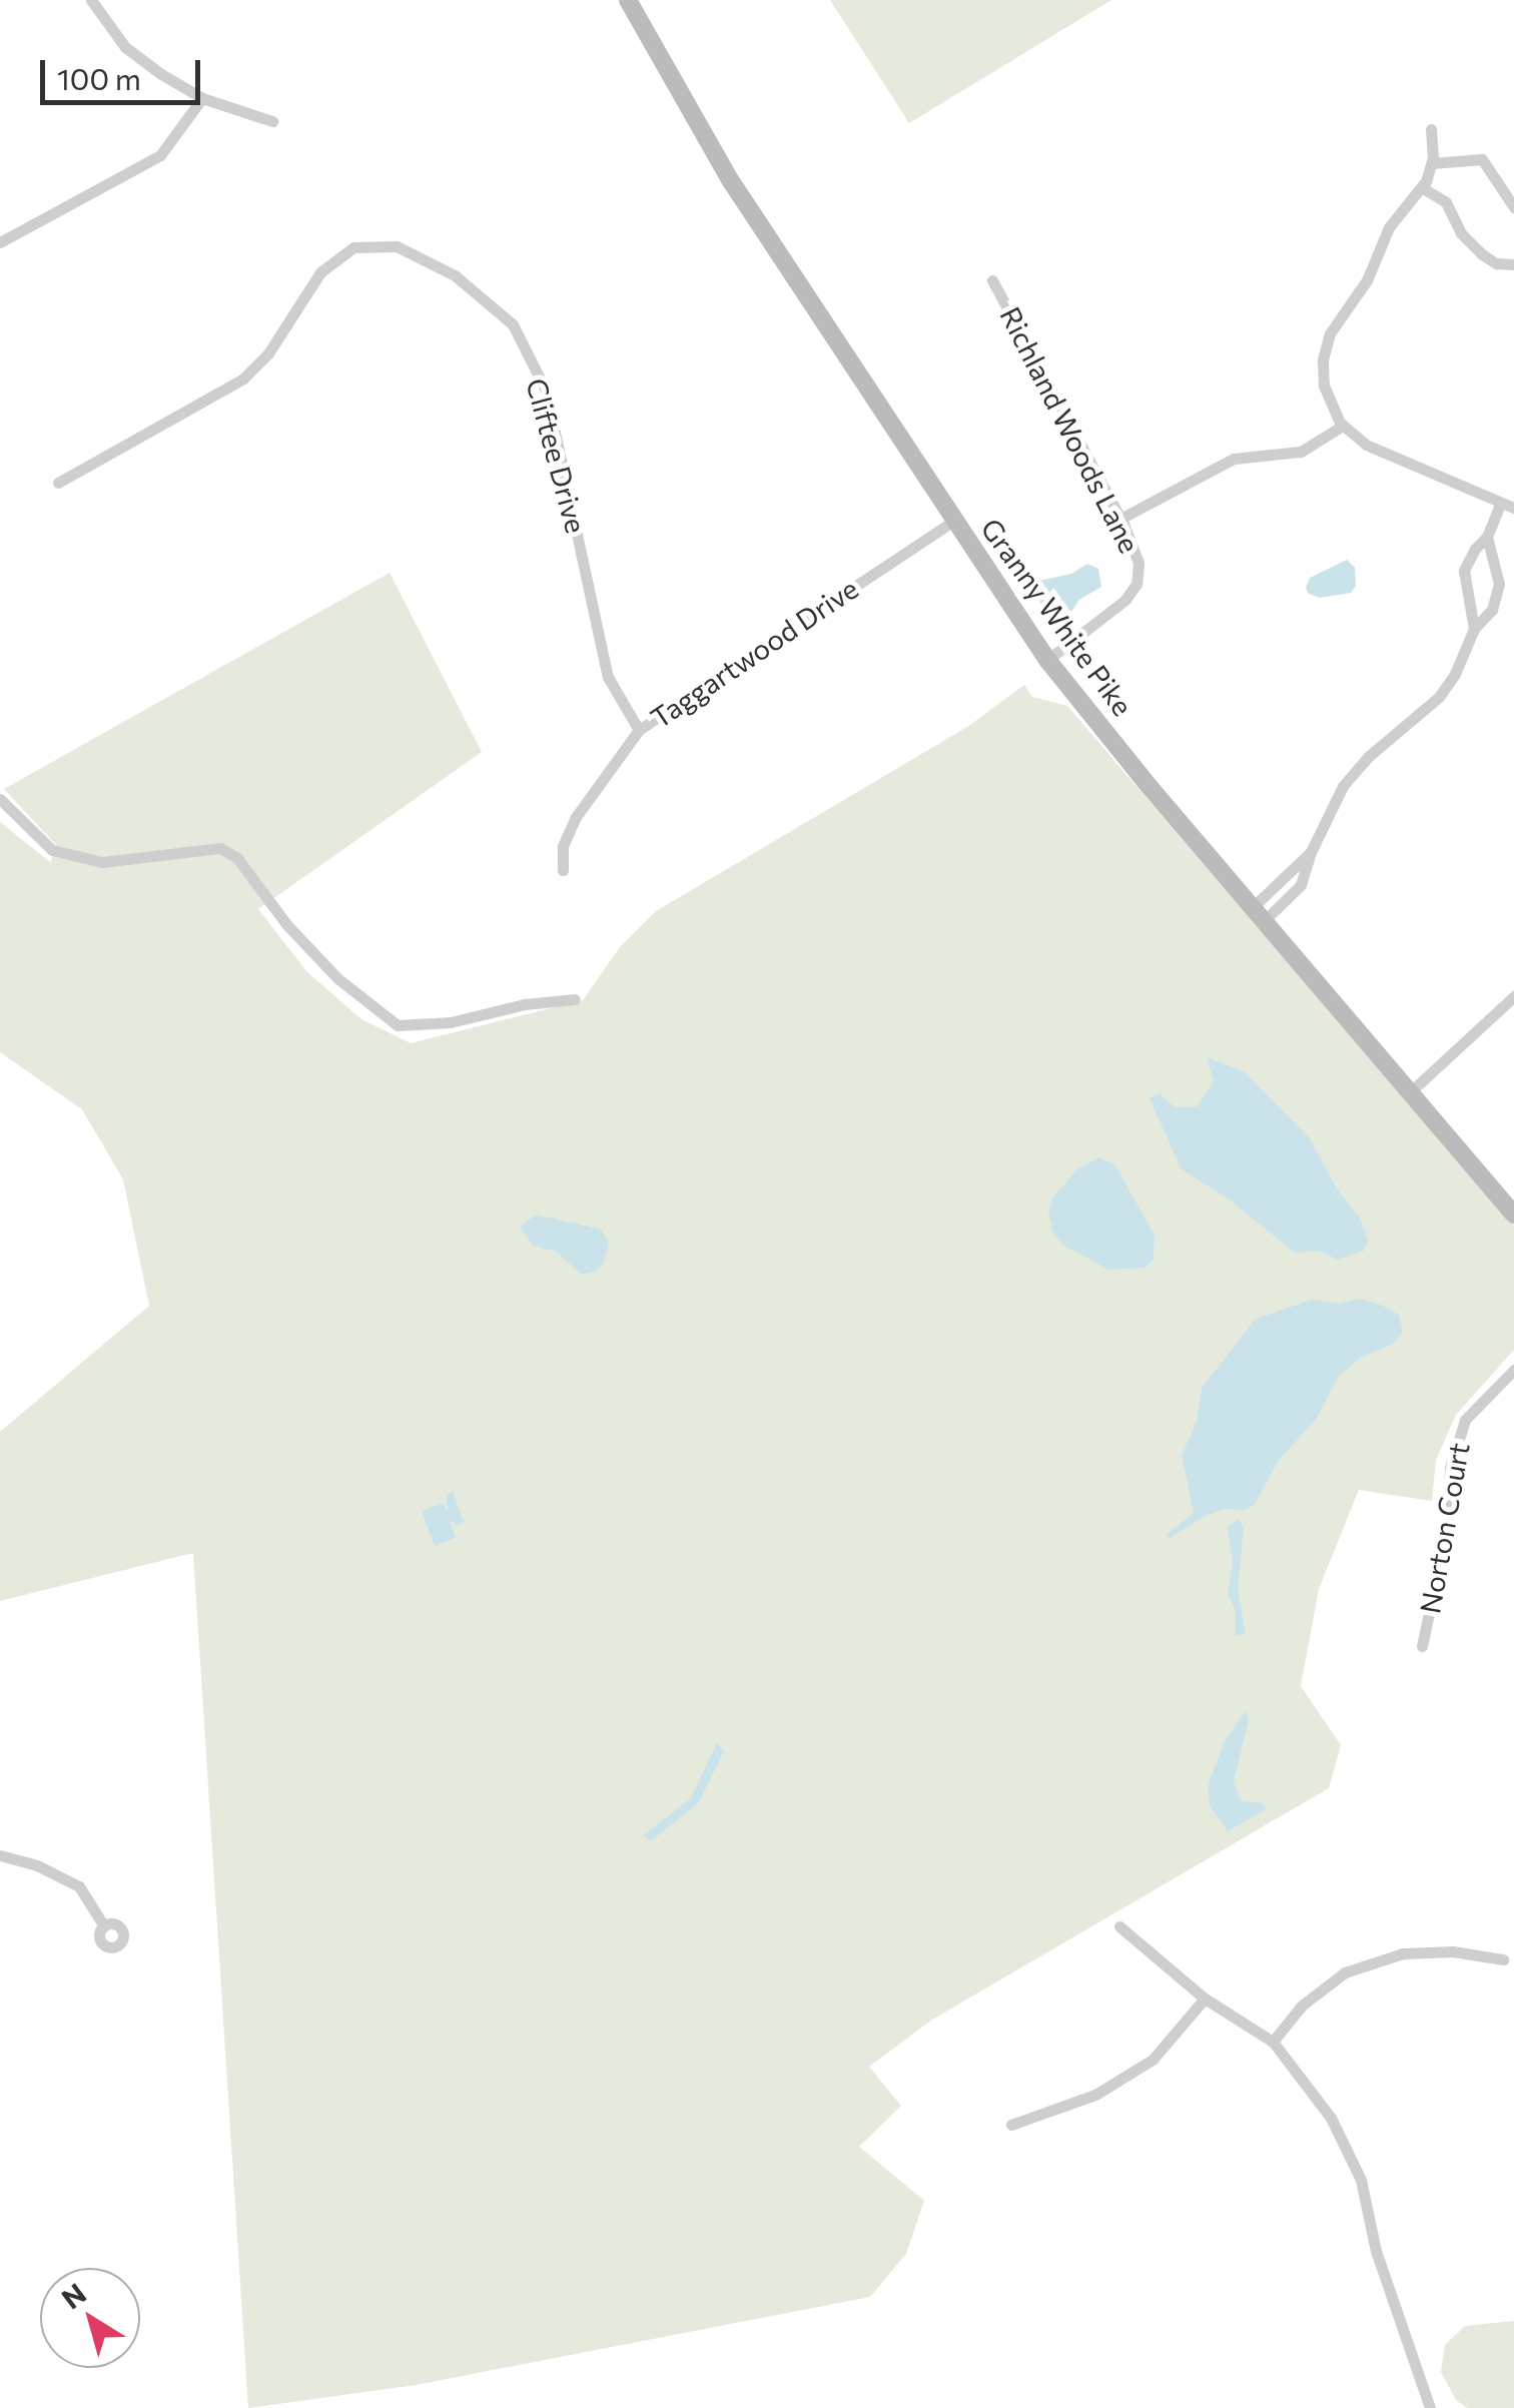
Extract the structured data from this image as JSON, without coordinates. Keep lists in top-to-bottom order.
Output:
{
  "streets": {
    "main road": ["Granny White Pike"],
    "street": [
      "Richland Woods Lane",
      "Cliftee Drive",
      "Taggartwood Drive",
      "Norton Court"
    ]
  },
  "crossings": [
    ["Richland Woods Lane", "Granny White Pike"],
    ["Cliftee Drive", "Taggartwood Drive"],
    ["Granny White Pike", "Taggartwood Drive"]
  ],
  "scale_bar": "100 m",
  "north": "top left"
}
